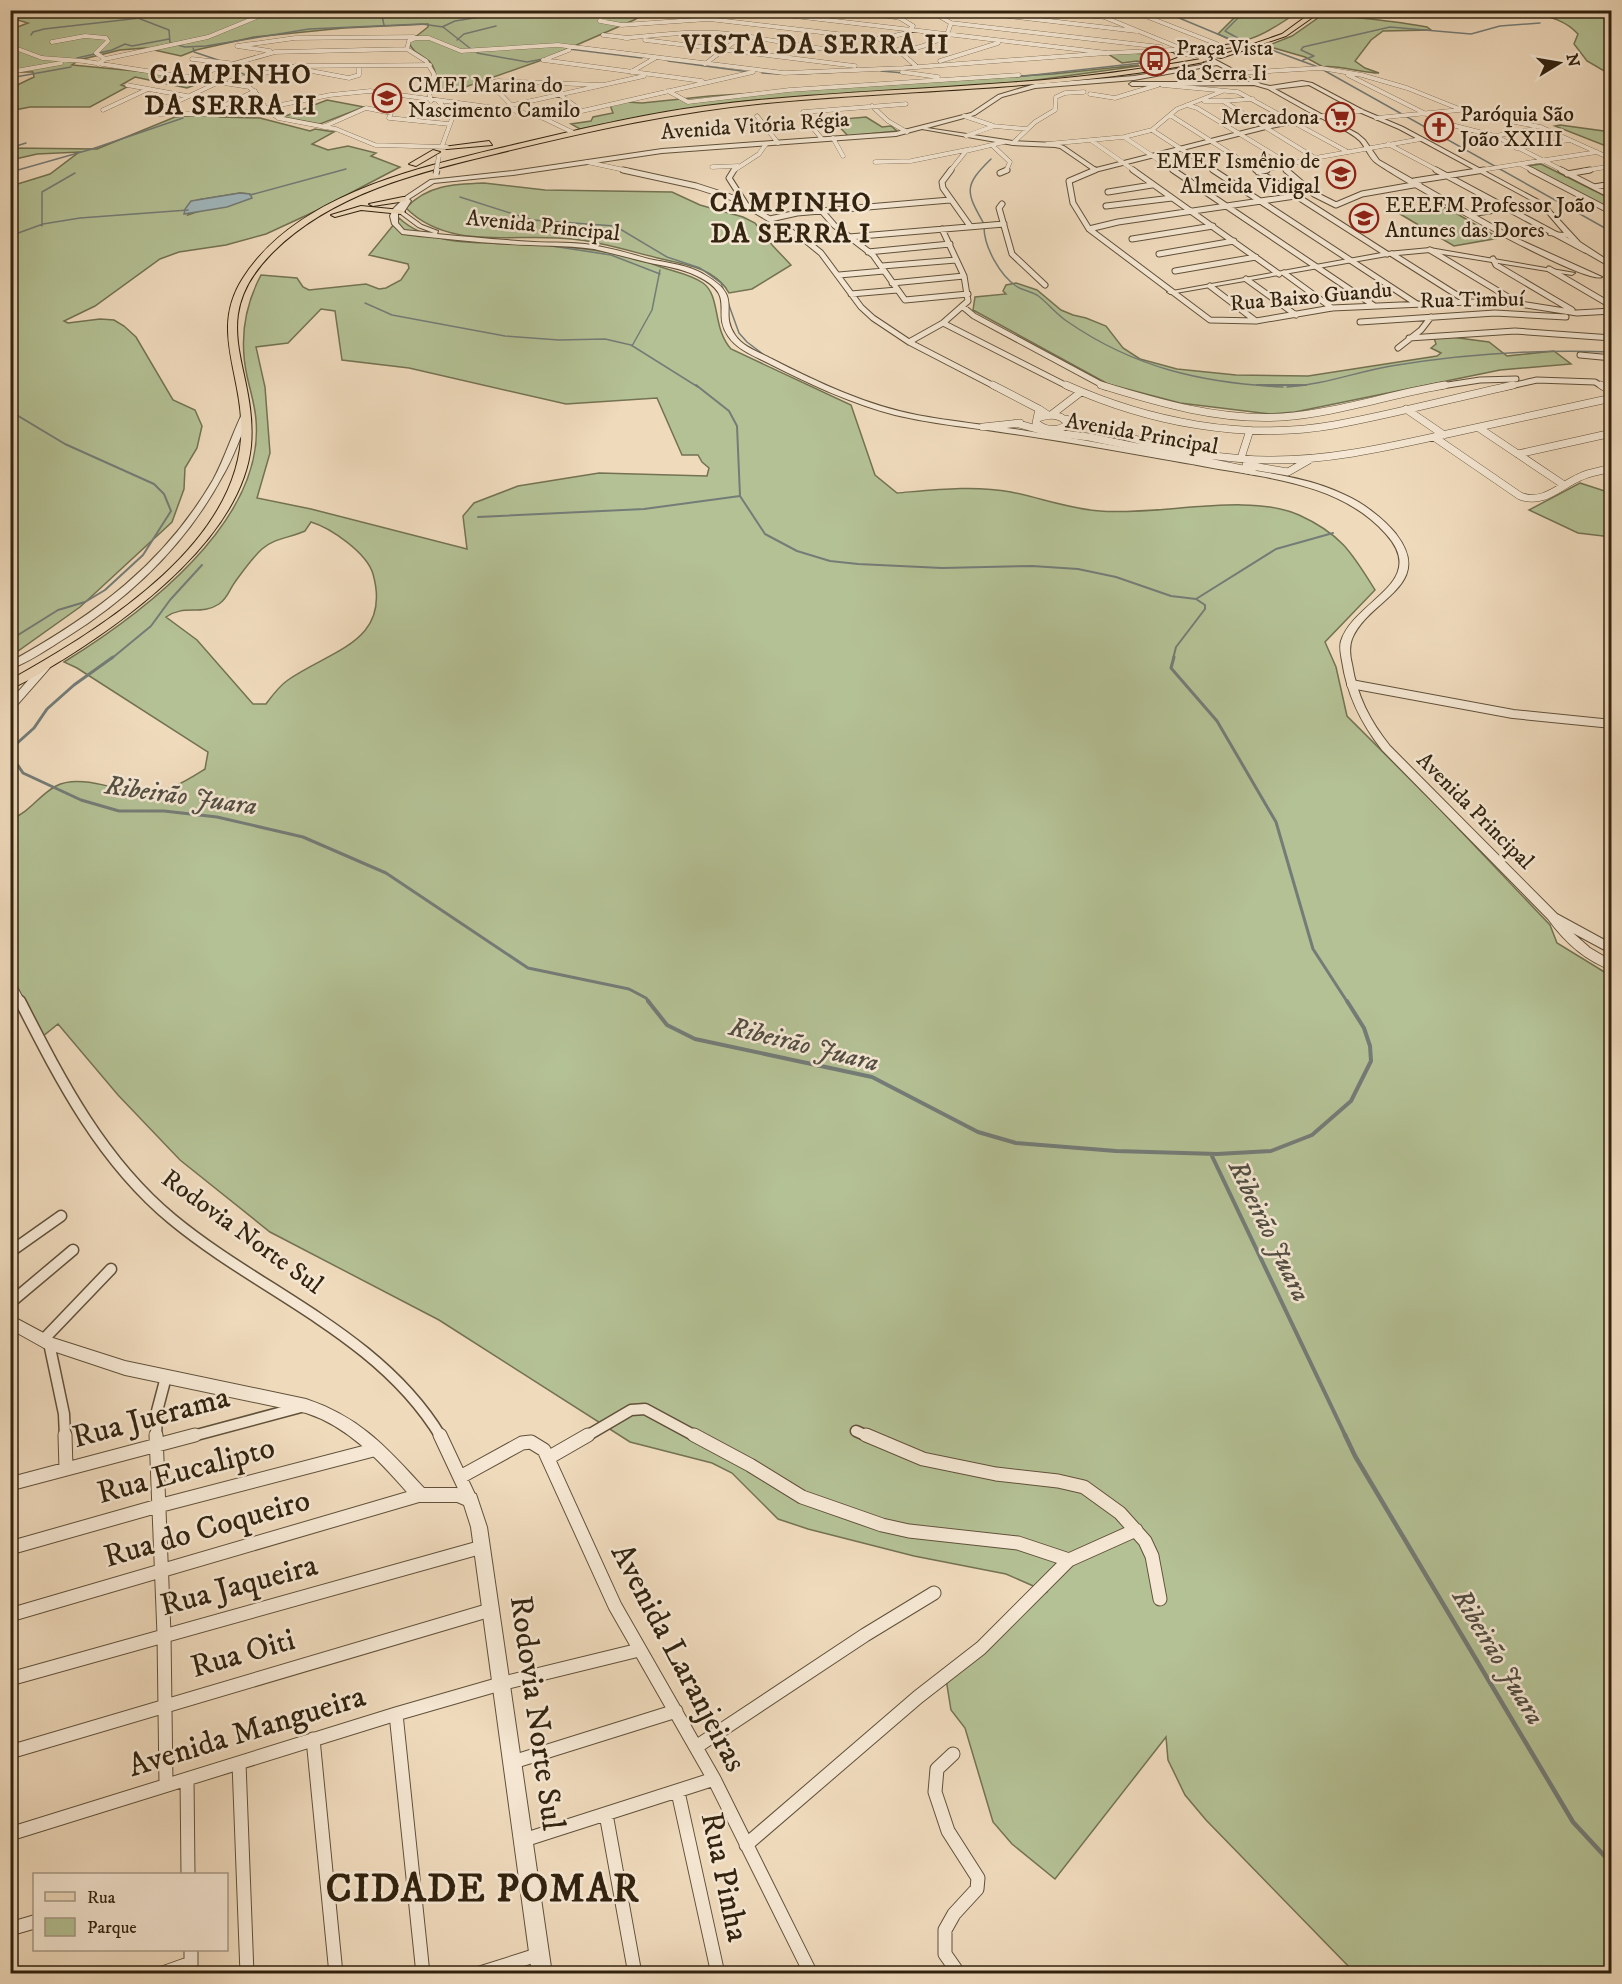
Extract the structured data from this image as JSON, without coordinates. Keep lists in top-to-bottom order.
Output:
{
  "streets": {
    "street": [
      "Avenida Vitória Régia",
      "Avenida Principal",
      "Rua Baixo Guandu",
      "Rua Timbuí",
      "Rodovia Norte Sul",
      "Rua Juerama",
      "Rua Eucalipto",
      "Rua do Coqueiro",
      "Rua Jaqueira",
      "Rua Oiti",
      "Avenida Laranjeiras",
      "Avenida Mangueira",
      "Rua Pinha"
    ]
  },
  "crossings": [
    ["Rua Baixo Guandu", "Rua Timbuí"],
    ["Rodovia Norte Sul", "Rua Jaqueira"],
    ["Rodovia Norte Sul", "Rua Oiti"],
    ["Rodovia Norte Sul", "Avenida Mangueira"],
    ["Avenida Laranjeiras", "Avenida Mangueira"]
  ],
  "districts": [
    "VISTA DA SERRA II",
    "CAMPINHO DA SERRA II",
    "CAMPINHO DA SERRA I",
    "CIDADE POMAR"
  ],
  "water": ["Ribeirão Juara"],
  "places": {
    "bus stop": ["Praça Vista da Serra Ii"],
    "school or university": ["CMEI Marina do Nascimento Camilo", "EMEF Ismênio de Almeida Vidigal", "EEEFM Professor João Antunes das Dores"],
    "supermarket": ["Mercadona"],
    "church": ["Paróquia São João XXIII"]
  },
  "legend": ["Rua", "Parque"],
  "north": "right"
}
